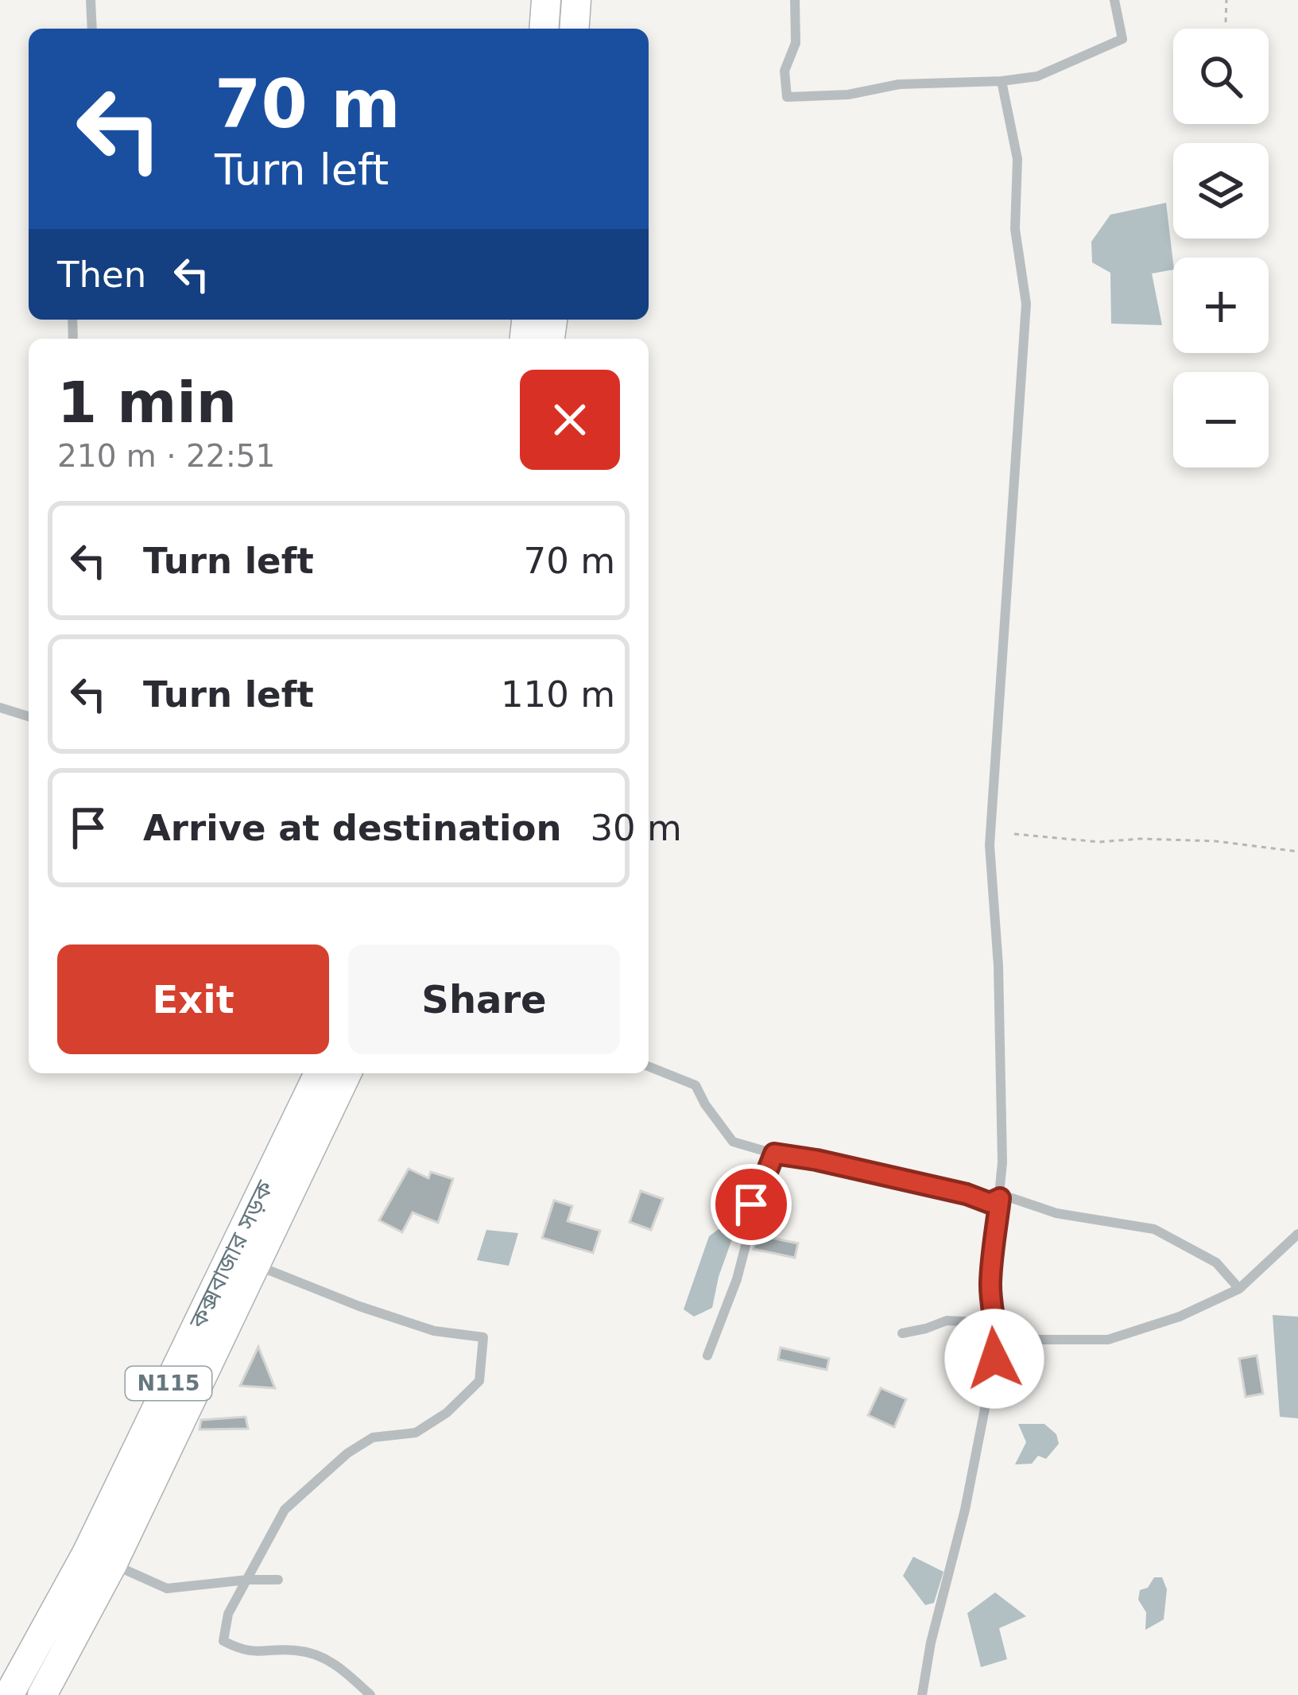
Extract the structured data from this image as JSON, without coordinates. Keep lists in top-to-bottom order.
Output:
{
  "streets": {
    "highway": ["কক্সবাজার সড়ক", "N115"]
  },
  "page": {
    "map_buttons": ["+", "−"],
    "turn": ["70 m", "Turn left"],
    "then": "Then",
    "heading": ["1 min", "210 m · 22:51"],
    "list": [
      {
        "name": "Turn left",
        "value": "70 m"
      },
      {
        "name": "Turn left",
        "value": "110 m"
      },
      {
        "name": "Arrive at destination",
        "value": "30 m"
      }
    ],
    "buttons": ["Exit", "Share"]
  }
}
